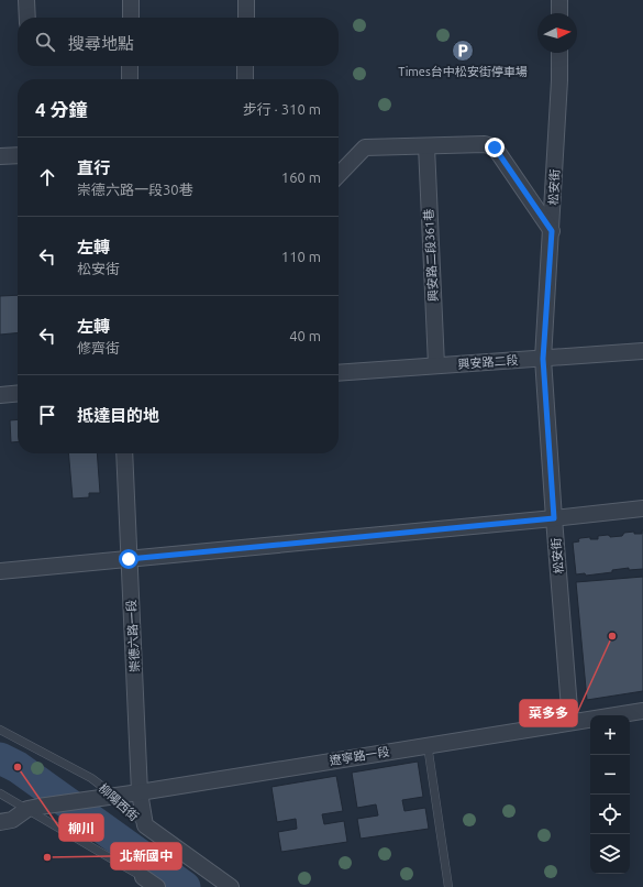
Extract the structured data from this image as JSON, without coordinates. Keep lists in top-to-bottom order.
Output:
{
  "streets": {
    "street": [
      "松安街",
      "興安路二段361巷",
      "興安路二段",
      "崇德六路一段",
      "遼寧路一段",
      "柳陽西街"
    ]
  },
  "crossings": [
    ["松安街", "興安路二段"],
    ["松安街", "遼寧路一段"],
    ["興安路二段361巷", "興安路二段"],
    ["崇德六路一段", "遼寧路一段"],
    ["崇德六路一段", "柳陽西街"],
    ["遼寧路一段", "柳陽西街"]
  ],
  "places": {
    "parking": ["Times台中松安街停車場"],
    "other": ["菜多多", "柳川", "北新國中"]
  },
  "north": "right",
  "page": {
    "search": "搜尋地點",
    "heading": ["4 分鐘", "步行 · 310 m"],
    "list": [
      ["直行", "崇德六路一段30巷", "160 m"],
      ["左轉", "松安街", "110 m"],
      ["左轉", "修齊街", "40 m"],
      "抵達目的地"
    ],
    "map_buttons": ["+", "−"]
  }
}
